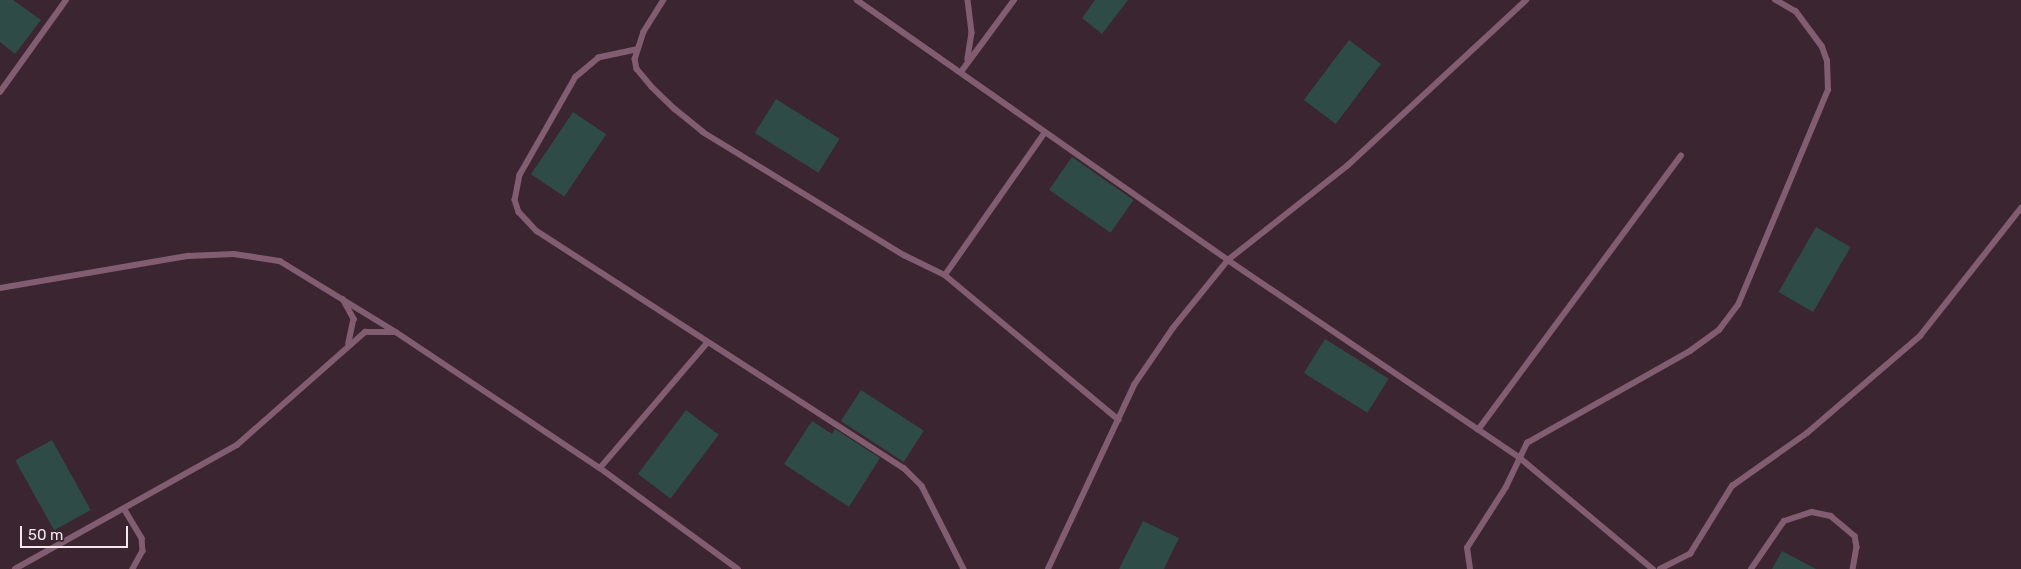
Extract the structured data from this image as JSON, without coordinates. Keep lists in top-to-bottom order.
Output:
{
  "scale_bar": "50 m"
}
